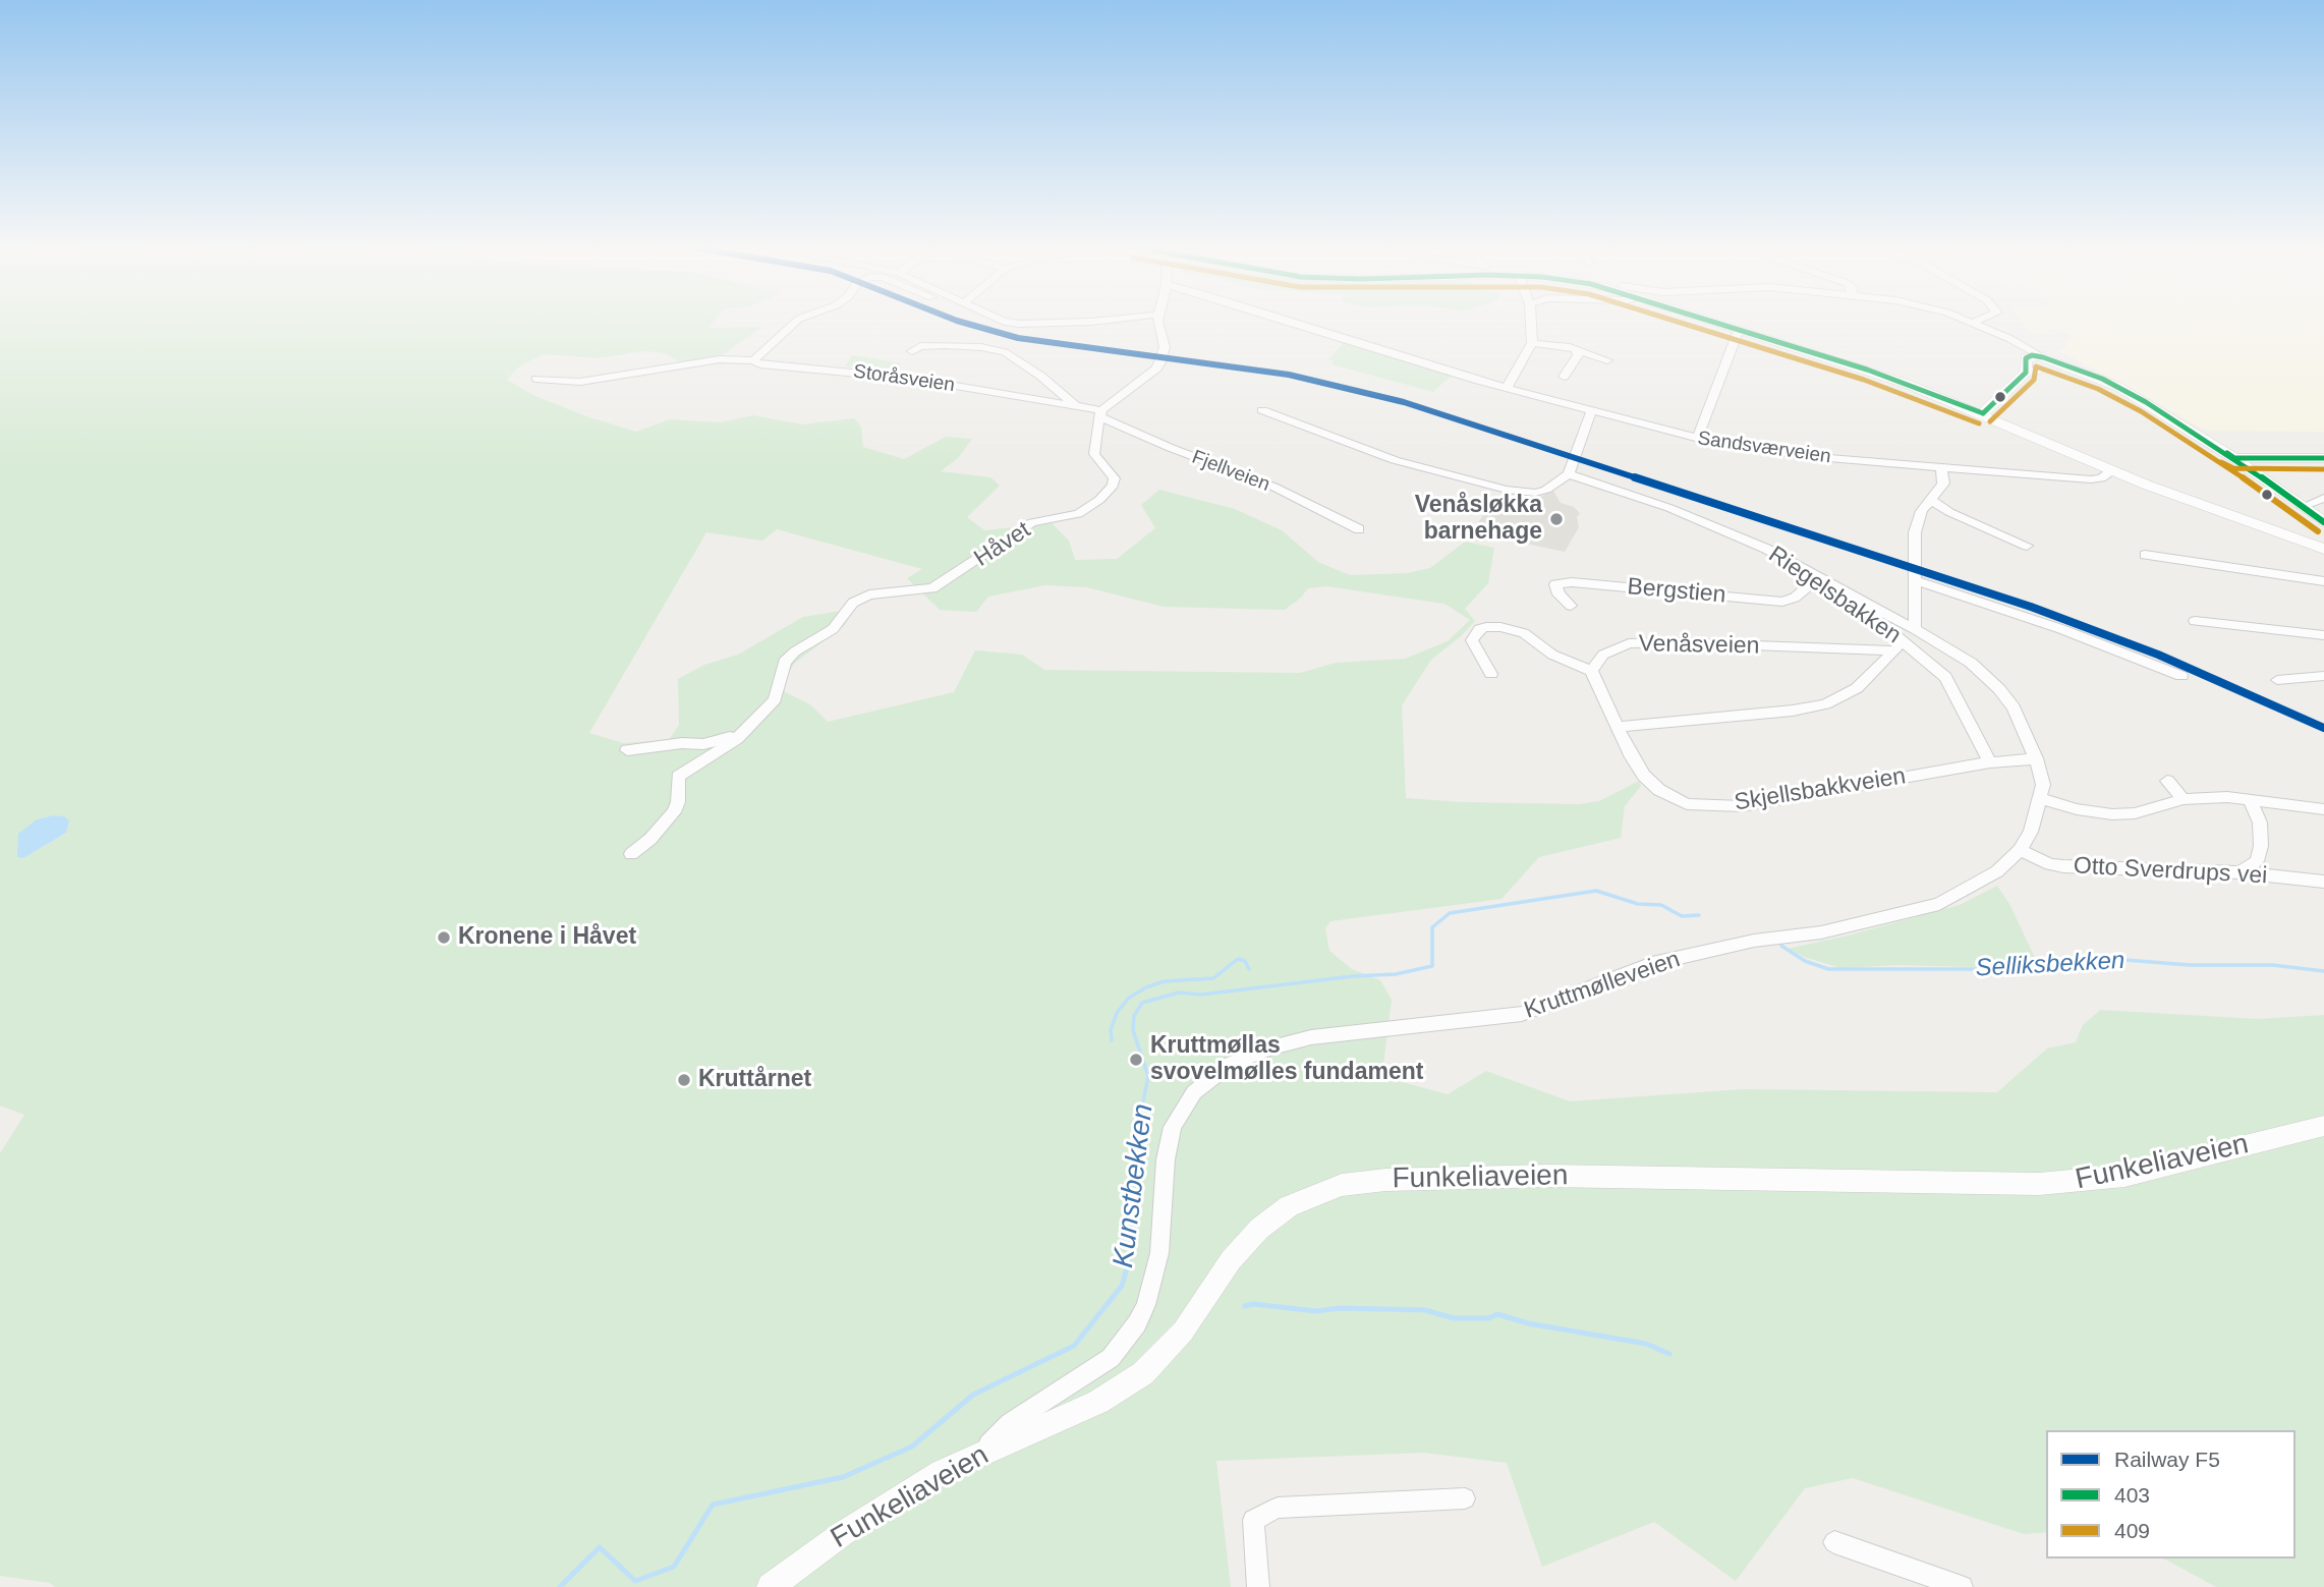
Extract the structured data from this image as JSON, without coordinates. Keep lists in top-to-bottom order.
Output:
{
  "streets": {
    "street": [
      "Storåsveien",
      "Sandsværveien",
      "Fjellveien",
      "Håvet",
      "Bergstien",
      "Riegelsbakken",
      "Venåsveien",
      "Skjellsbakkveien",
      "Otto Sverdrups vei",
      "Kruttmølleveien",
      "Funkeliaveien"
    ]
  },
  "crossings": [
    ["Storåsveien", "Fjellveien"],
    ["Storåsveien", "Håvet"],
    ["Fjellveien", "Håvet"],
    ["Bergstien", "Riegelsbakken"],
    ["Bergstien", "Kruttmølleveien"],
    ["Riegelsbakken", "Venåsveien"],
    ["Riegelsbakken", "Skjellsbakkveien"],
    ["Riegelsbakken", "Kruttmølleveien"],
    ["Venåsveien", "Skjellsbakkveien"],
    ["Skjellsbakkveien", "Kruttmølleveien"],
    ["Otto Sverdrups vei", "Kruttmølleveien"],
    ["Kruttmølleveien", "Funkeliaveien"]
  ],
  "water": ["Selliksbekken", "Kunstbekken"],
  "places": [
    "Venåsløkka barnehage",
    "Kronene i Håvet",
    "Kruttmøllas svovelmølles fundament",
    "Kruttårnet"
  ],
  "lines": ["rail line F5", "transit line 403", "transit line 409"],
  "legend": ["Railway F5", "403", "409"]
}
